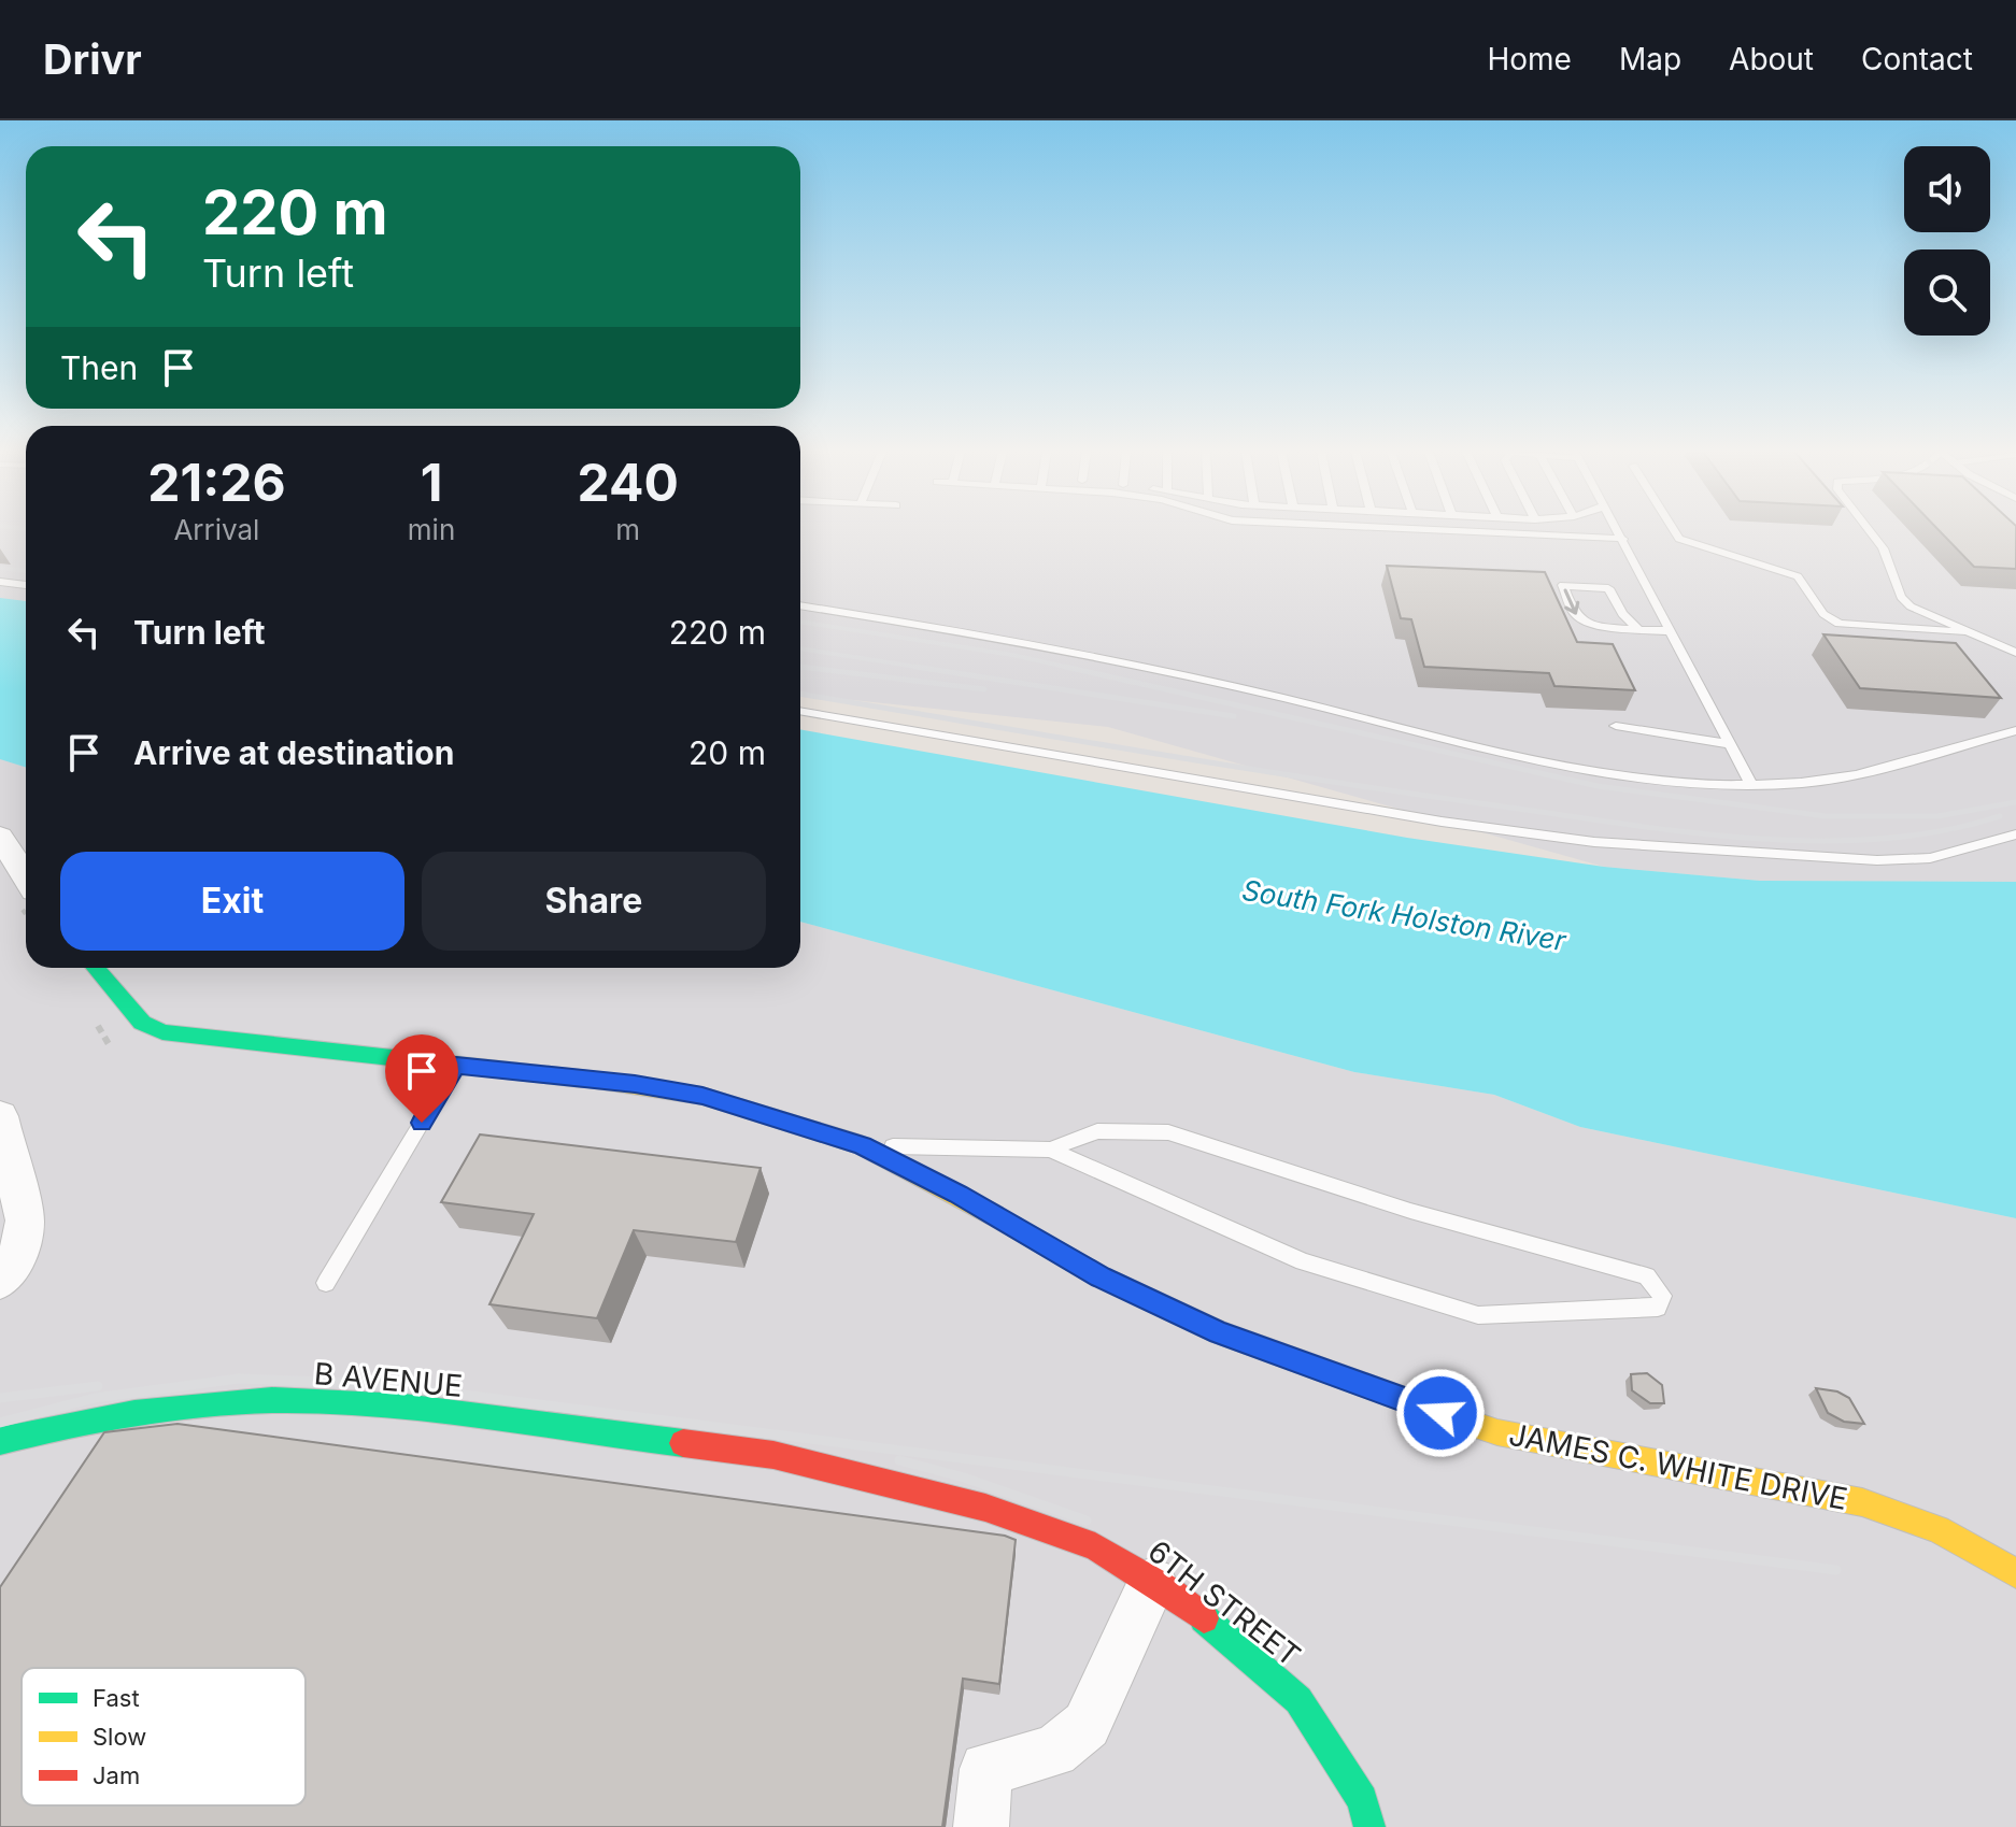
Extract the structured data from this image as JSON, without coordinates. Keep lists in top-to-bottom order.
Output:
{
  "streets": {
    "street": ["B AVENUE", "JAMES C. WHITE DRIVE", "6TH STREET"]
  },
  "crossings": [
    ["B AVENUE", "6TH STREET"]
  ],
  "water": ["South Fork Holston River"],
  "legend": ["Fast", "Slow", "Jam"],
  "page": {
    "header": "Drivr",
    "nav": [
      "Home",
      "Map",
      "About",
      "Contact"
    ],
    "turn": ["220 m", "Turn left"],
    "then": "Then",
    "eta": [
      "21:26",
      "Arrival",
      "1",
      "min",
      "240",
      "m"
    ],
    "list": [
      {
        "name": "Turn left",
        "value": "220 m"
      },
      {
        "name": "Arrive at destination",
        "value": "20 m"
      }
    ],
    "buttons": ["Exit", "Share"]
  }
}
